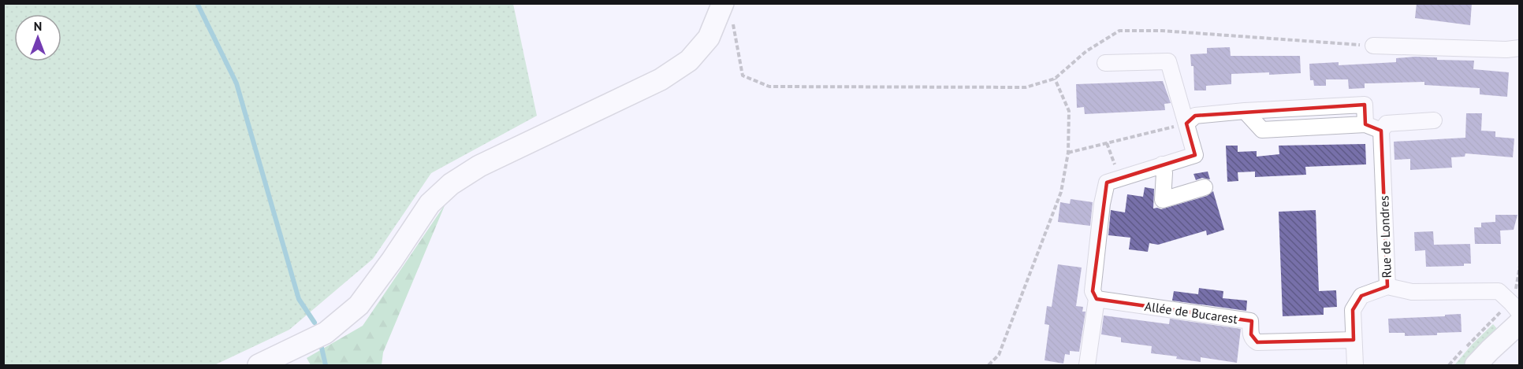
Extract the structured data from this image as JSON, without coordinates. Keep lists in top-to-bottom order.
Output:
{
  "streets": {
    "street": ["Rue de Londres", "Allée de Bucarest"]
  },
  "north": "top"
}
